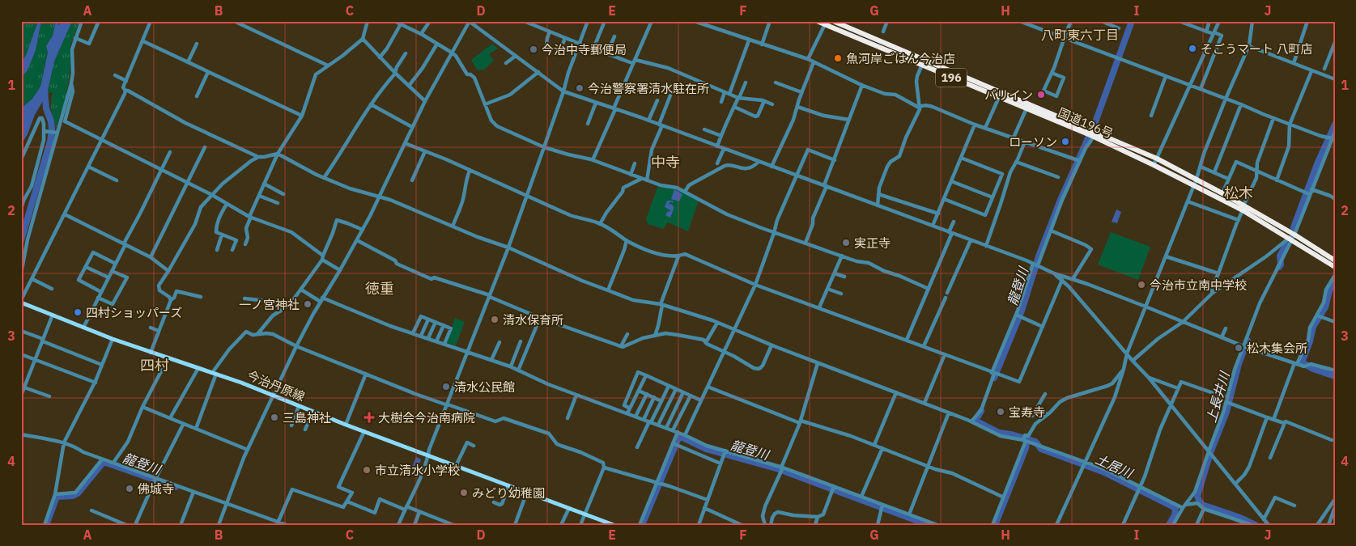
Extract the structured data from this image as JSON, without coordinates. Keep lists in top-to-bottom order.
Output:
{
  "streets": {
    "highway": ["196", "国道196号"],
    "main road": ["今治丹原線"]
  },
  "districts": [
    "八町東六丁目",
    "中寺",
    "松木",
    "徳重",
    "四村"
  ],
  "water": ["龍登川", "上長井川", "土居川"],
  "places": {
    "other": [
      "そごうマート 八町店",
      "今治中寺郵便局",
      "魚河岸ごはん今治店",
      "今治警察署清水駐在所",
      "バリイン",
      "ローソン",
      "実正寺",
      "今治市立南中学校",
      "一ノ宮神社",
      "四村ショッパーズ",
      "清水保育所",
      "松木集会所",
      "清水公民館",
      "宝寿寺",
      "三島神社",
      "市立清水小学校",
      "佛城寺",
      "みどり幼稚園"
    ],
    "health": ["大樹会今治南病院"]
  },
  "grid": {
    "columns": [
      "A",
      "B",
      "C",
      "D",
      "E",
      "F",
      "G",
      "H",
      "I",
      "J"
    ],
    "rows": [
      "1",
      "2",
      "3",
      "4"
    ]
  }
}
